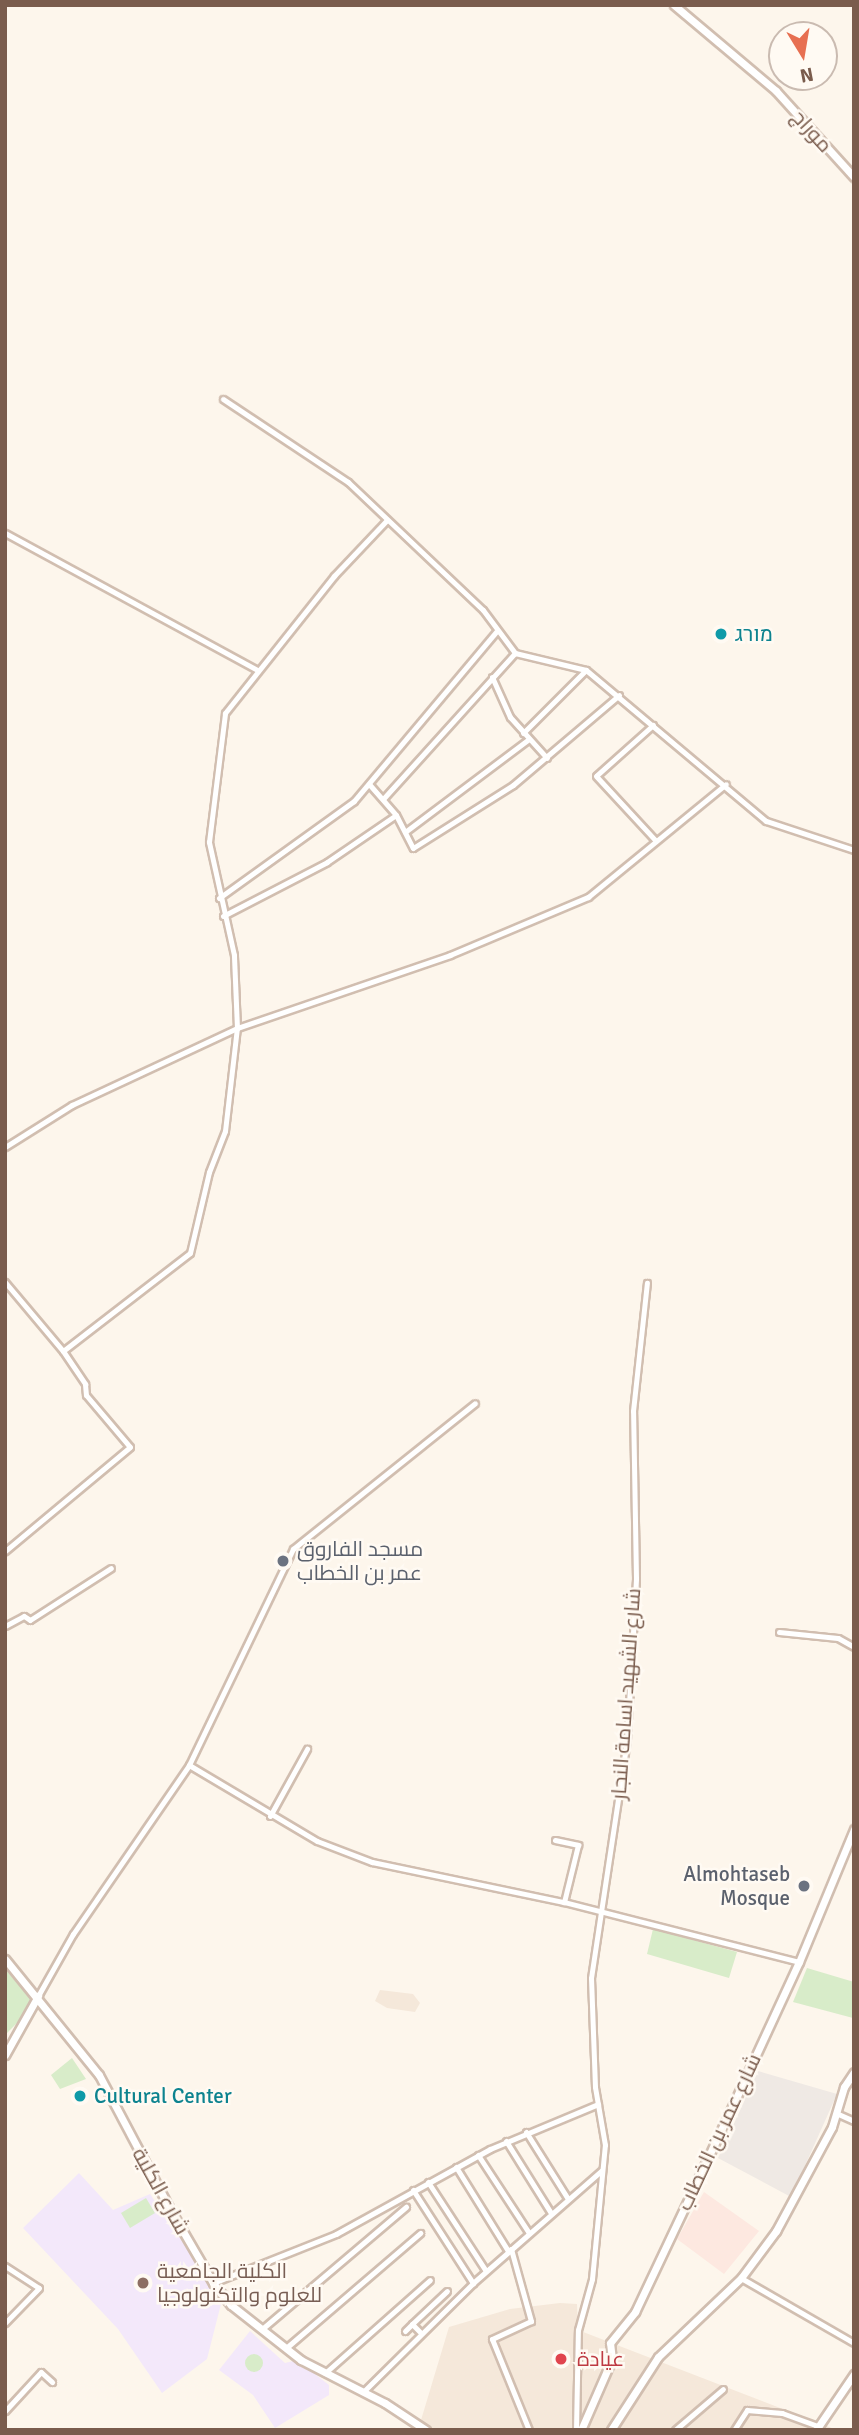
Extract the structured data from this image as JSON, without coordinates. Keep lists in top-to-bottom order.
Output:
{
  "streets": {
    "street": [
      "موراج",
      "شارع الشهيد اسامة النجار",
      "شارع عمر بن الخطاب",
      "شارع الكلية"
    ]
  },
  "crossings": [
    ["شارع الشهيد اسامة النجار", "شارع عمر بن الخطاب"]
  ],
  "places": [
    "מורג",
    "مسجد الفاروق عمر بن الخطاب",
    "Almohtaseb Mosque",
    "Cultural Center",
    "الكلية الجامعية للعلوم والتكنولوجيا",
    "عيادة"
  ],
  "north": "bottom"
}
